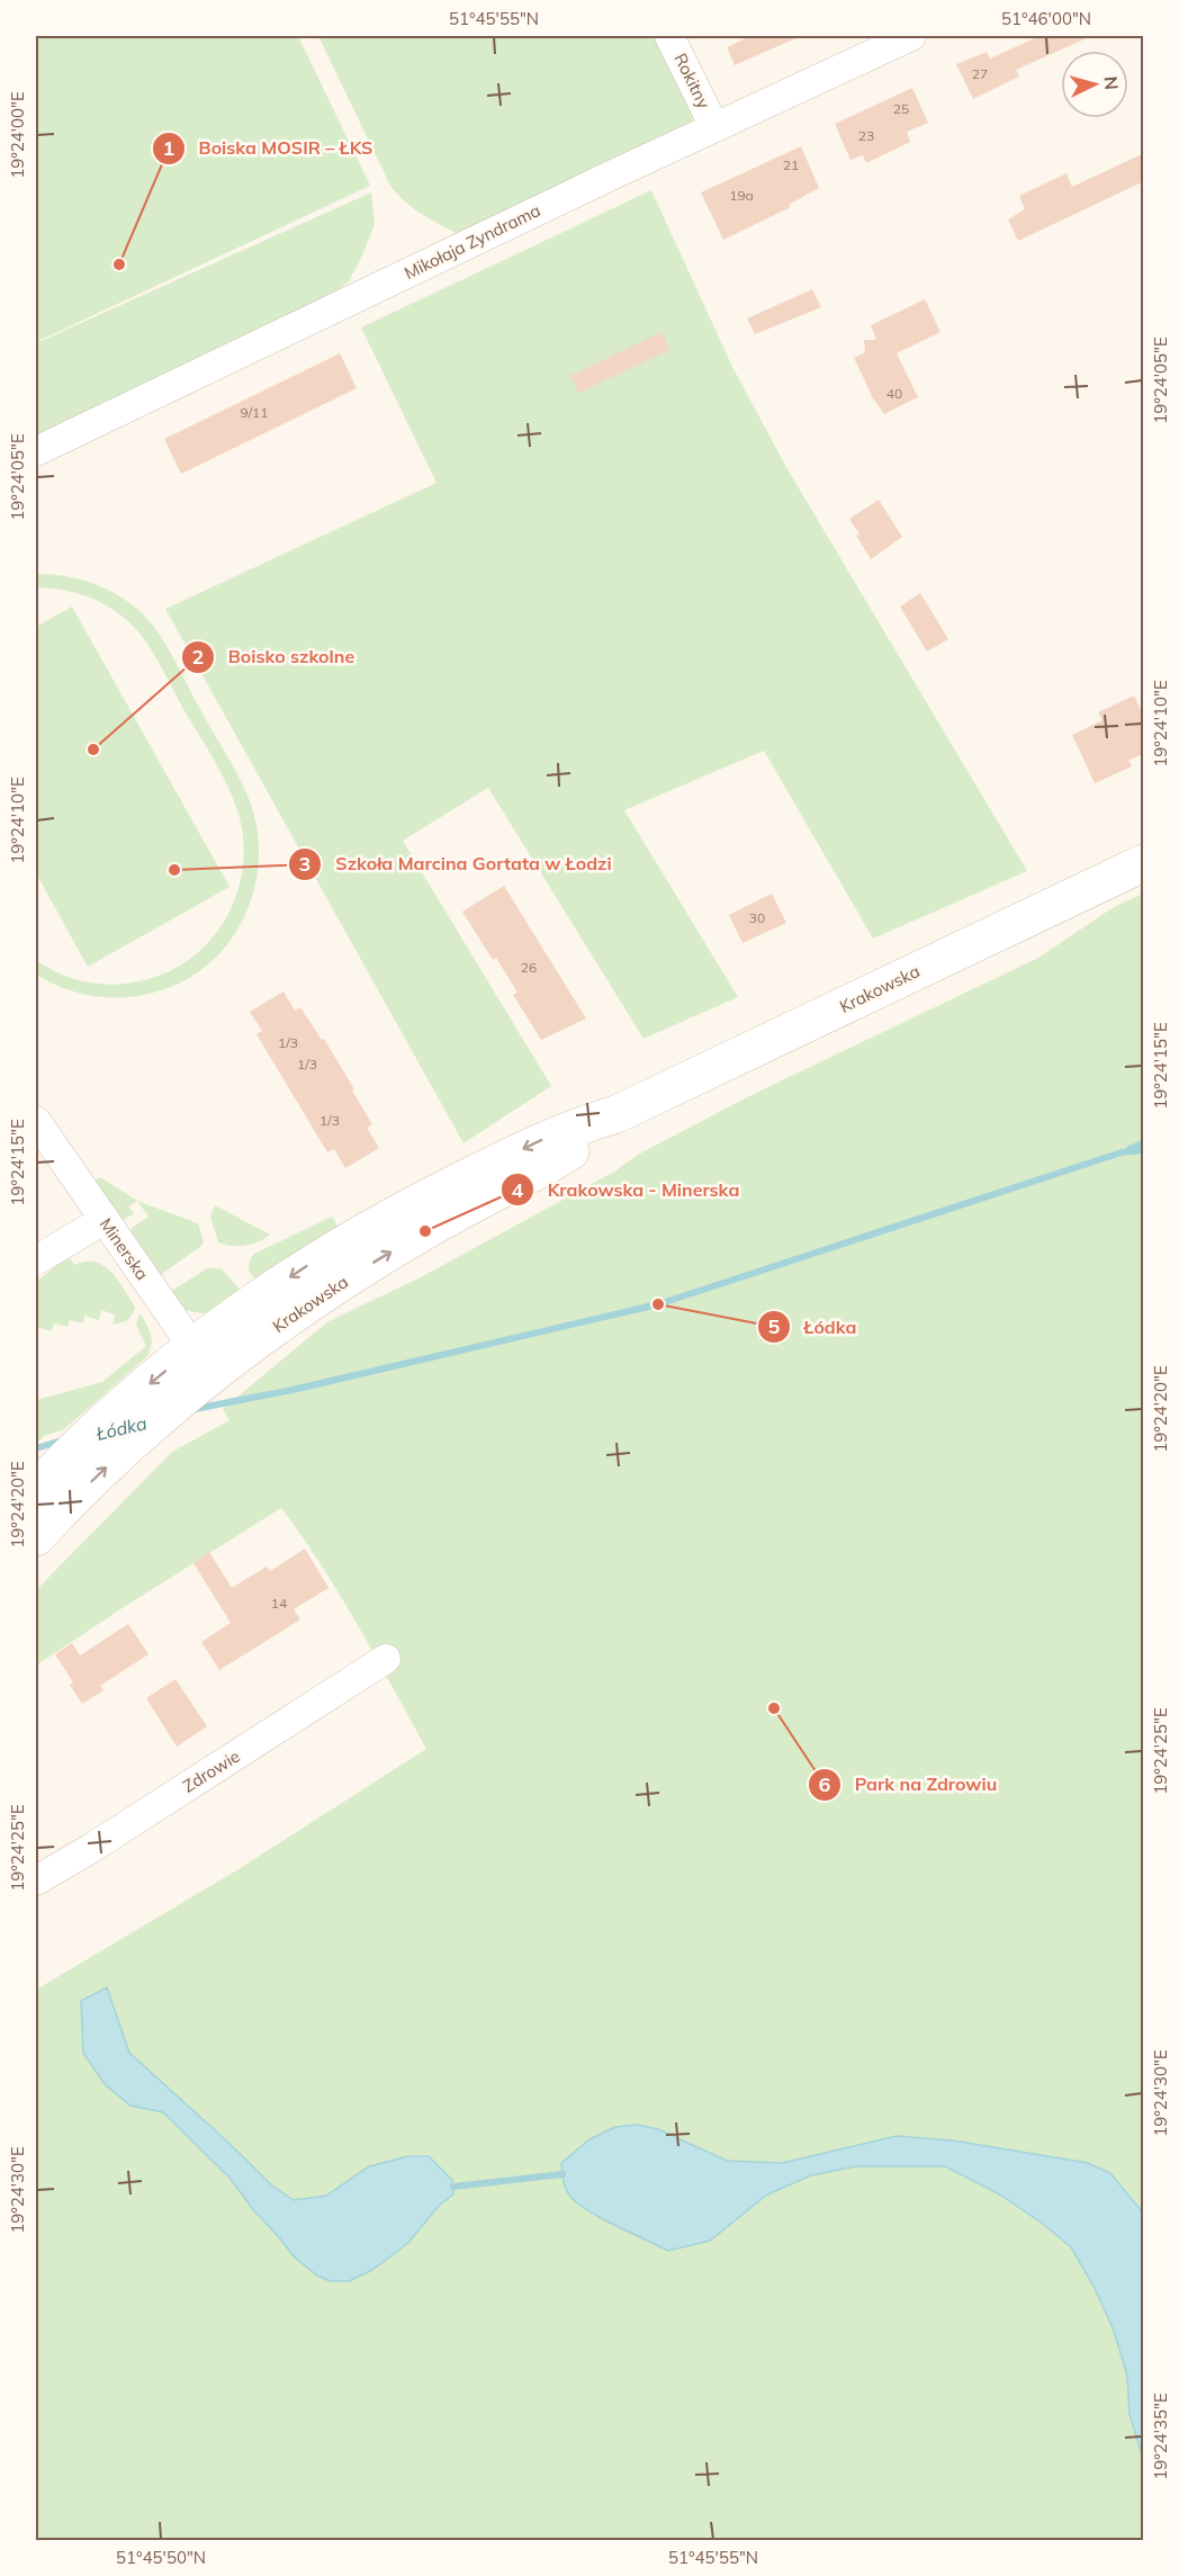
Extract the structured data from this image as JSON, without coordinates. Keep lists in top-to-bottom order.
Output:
{
  "streets": {
    "main road": ["Krakowska"],
    "street": [
      "Rokitny",
      "Mikołaja Zyndrama",
      "Minerska",
      "Zdrowie"
    ]
  },
  "crossings": [
    ["Rokitny", "Mikołaja Zyndrama"],
    ["Krakowska", "Minerska"]
  ],
  "water": ["Łódka"],
  "places": [
    "Boiska MOSIR – ŁKS",
    "Boisko szkolne",
    "Szkoła Marcina Gortata w Łodzi",
    "Krakowska - Minerska",
    "Łódka",
    "Park na Zdrowiu"
  ],
  "house_numbers": [
    "27",
    "25",
    "23",
    "21",
    "19a",
    "40",
    "9/11",
    "30",
    "26",
    "1/3",
    "1/3",
    "1/3",
    "14"
  ],
  "north": "right",
  "coordinates": [
    "51°45'55\"N",
    "51°46'00\"N",
    "19°24'00\"E",
    "19°24'05\"E",
    "19°24'10\"E",
    "19°24'15\"E",
    "19°24'20\"E",
    "19°24'25\"E",
    "19°24'30\"E",
    "19°24'35\"E",
    "51°45'50\"N"
  ]
}
